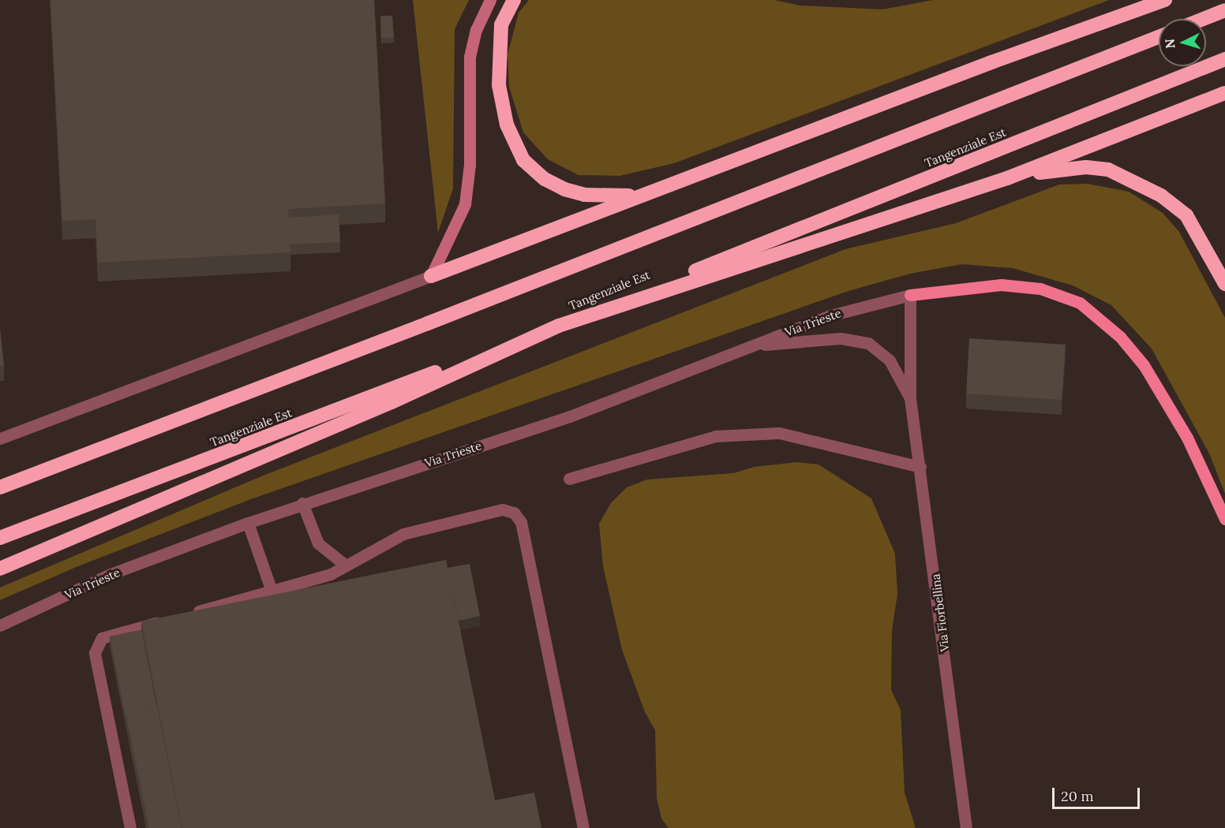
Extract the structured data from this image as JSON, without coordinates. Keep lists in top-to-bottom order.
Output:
{
  "streets": {
    "highway": ["Tangenziale Est"],
    "street": ["Via Trieste", "Via Fiorbellina"]
  },
  "crossings": [
    ["Via Trieste", "Via Fiorbellina"]
  ],
  "scale_bar": "20 m",
  "north": "left"
}
